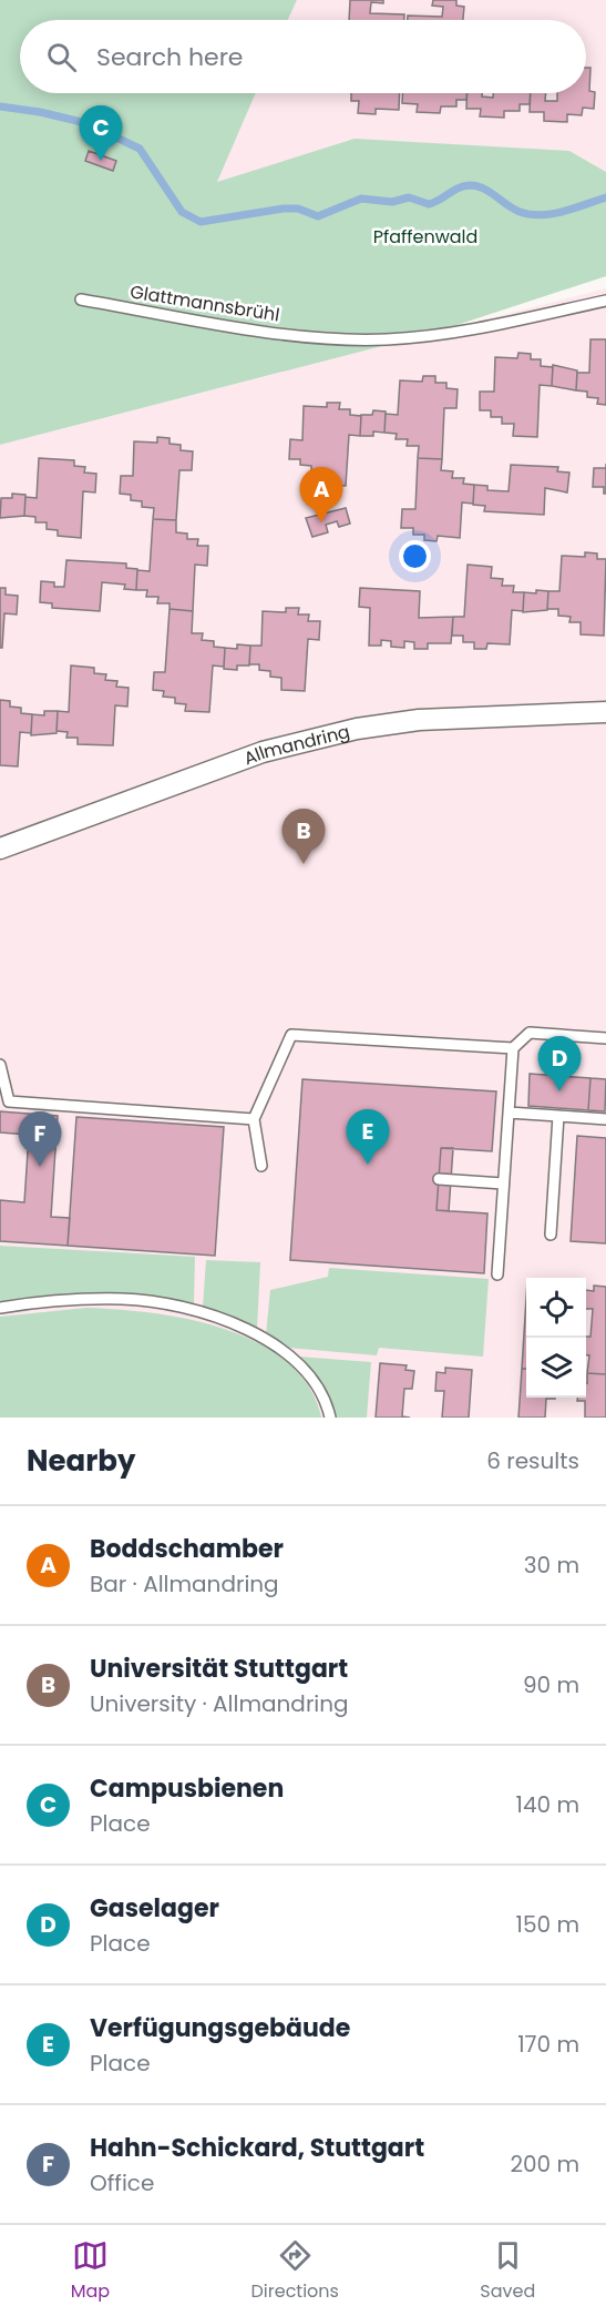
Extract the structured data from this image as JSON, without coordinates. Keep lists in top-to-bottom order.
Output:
{
  "streets": {
    "street": ["Allmandring"],
    "lane": ["Glattmannsbrühl"]
  },
  "parks": ["Pfaffenwald"],
  "page": {
    "search": "Search here",
    "pins": [
      "C",
      "A",
      "B",
      "D",
      "E",
      "F"
    ],
    "heading": ["Nearby", "6 results"],
    "list": [
      {
        "mark": "A",
        "name": "Boddschamber",
        "note": "Bar · Allmandring",
        "value": "30 m"
      },
      {
        "mark": "B",
        "name": "Universität Stuttgart",
        "note": "University · Allmandring",
        "value": "90 m"
      },
      {
        "mark": "C",
        "name": "Campusbienen",
        "note": "Place",
        "value": "140 m"
      },
      {
        "mark": "D",
        "name": "Gaselager",
        "note": "Place",
        "value": "150 m"
      },
      {
        "mark": "E",
        "name": "Verfügungsgebäude",
        "note": "Place",
        "value": "170 m"
      },
      {
        "mark": "F",
        "name": "Hahn-Schickard, Stuttgart",
        "note": "Office",
        "value": "200 m"
      }
    ],
    "nav": ["Map", "Directions", "Saved"]
  }
}
